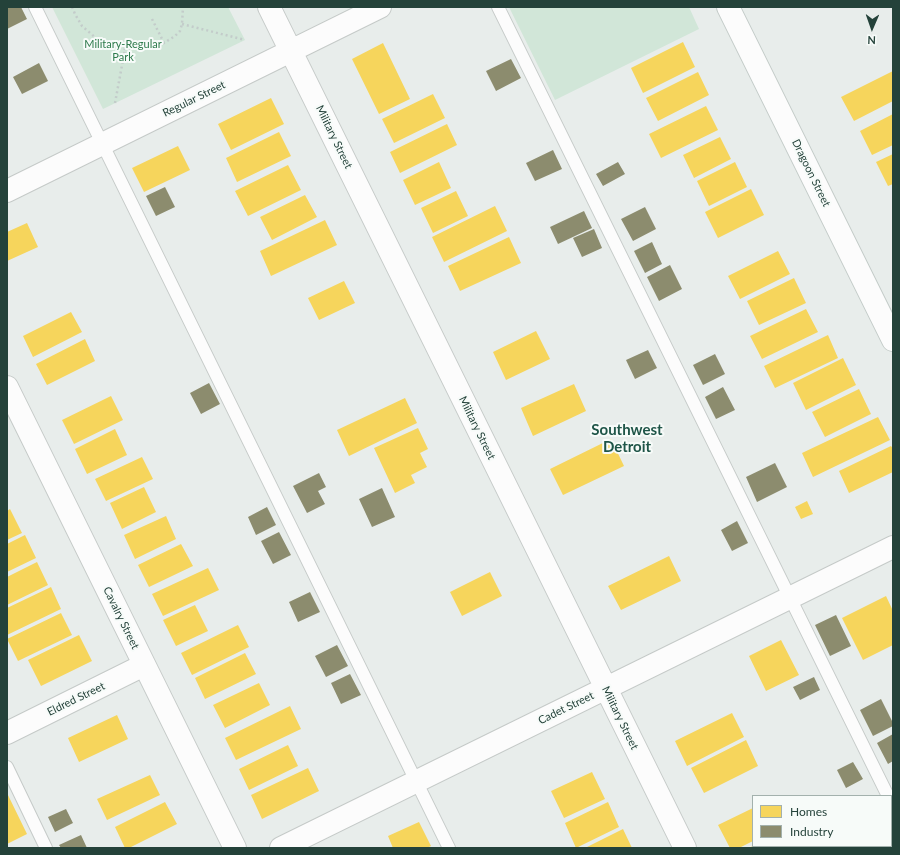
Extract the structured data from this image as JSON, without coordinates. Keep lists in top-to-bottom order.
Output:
{
  "streets": {
    "street": [
      "Regular Street",
      "Military Street",
      "Dragoon Street",
      "Cavalry Street",
      "Eldred Street",
      "Cadet Street"
    ]
  },
  "crossings": [
    ["Regular Street", "Military Street"],
    ["Military Street", "Cadet Street"],
    ["Cavalry Street", "Eldred Street"]
  ],
  "districts": ["Southwest Detroit"],
  "parks": ["Military-Regular Park"],
  "legend": ["Homes", "Industry"],
  "north": "bottom"
}
